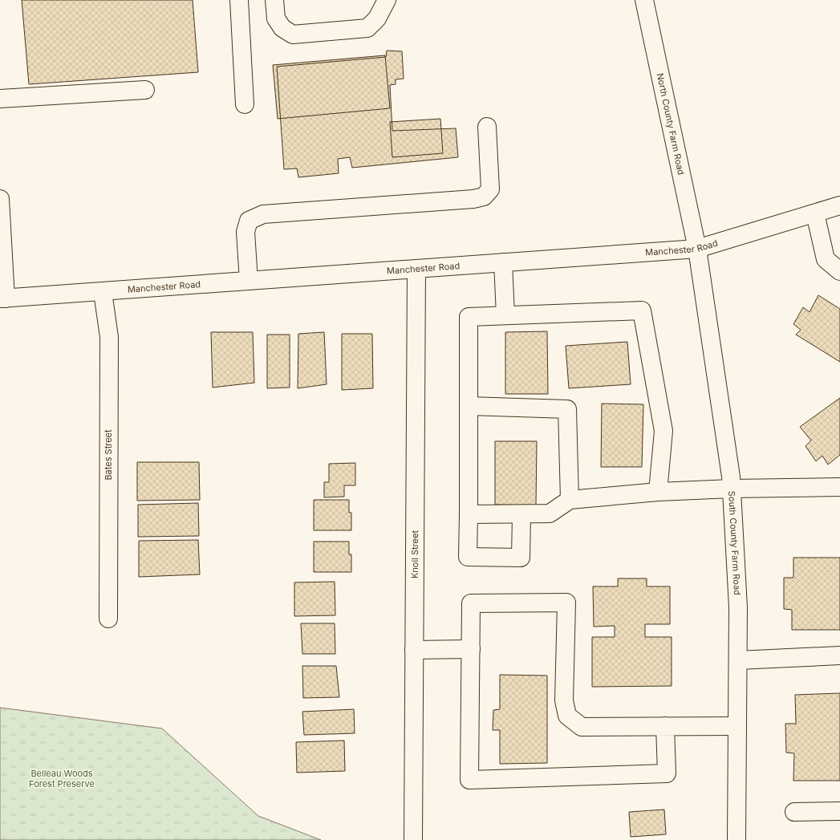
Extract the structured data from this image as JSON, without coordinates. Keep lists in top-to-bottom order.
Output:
{
  "streets": {
    "street": [
      "North County Farm Road",
      "Manchester Road",
      "Bates Street",
      "South County Farm Road",
      "Knoll Street"
    ]
  },
  "crossings": [
    ["North County Farm Road", "Manchester Road"],
    ["North County Farm Road", "South County Farm Road"],
    ["Manchester Road", "Bates Street"],
    ["Manchester Road", "South County Farm Road"],
    ["Manchester Road", "Knoll Street"]
  ],
  "parks": ["Belleau Woods Forest Preserve"]
}
